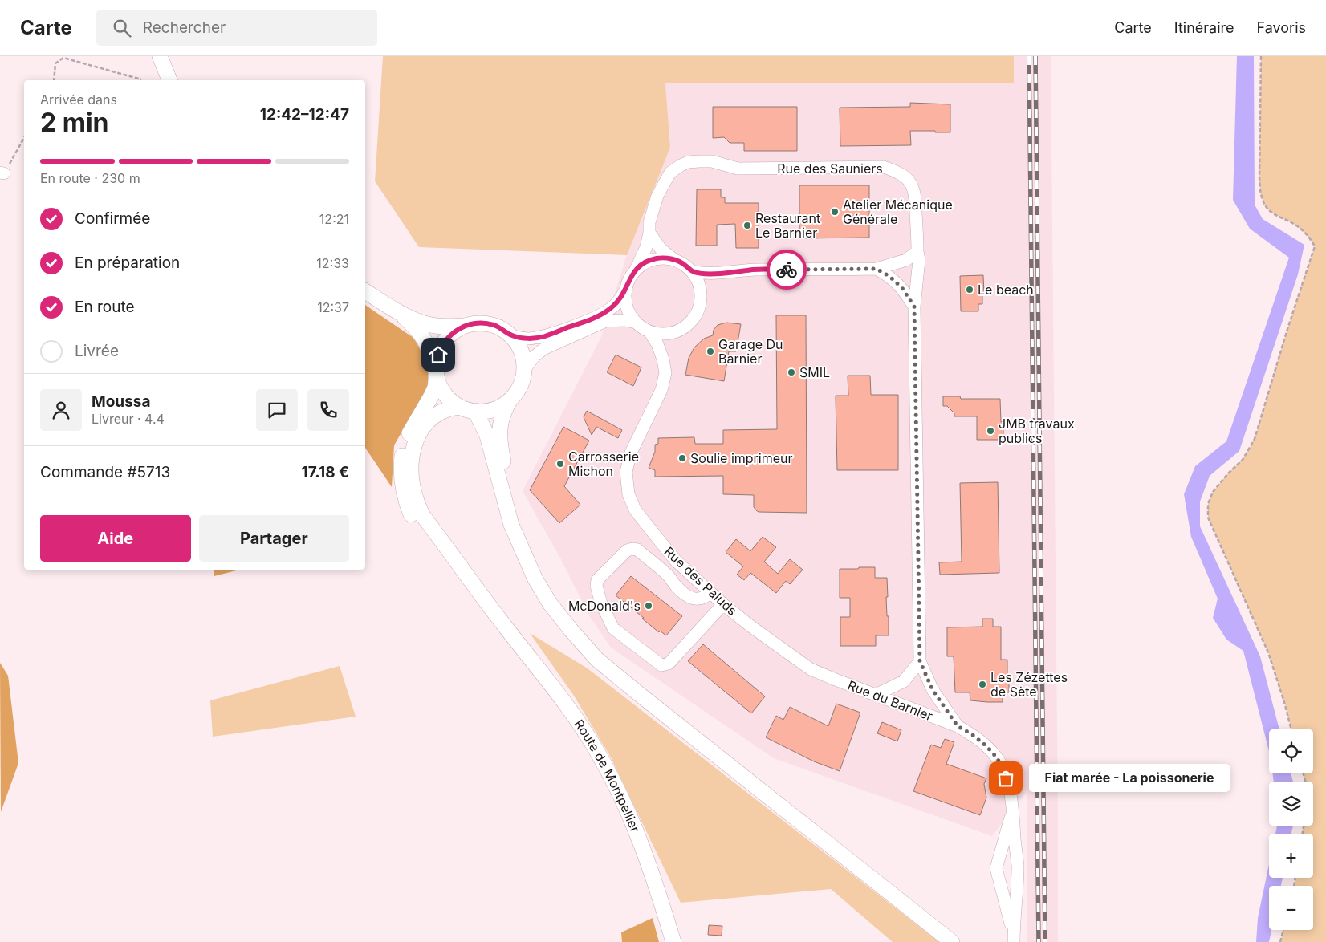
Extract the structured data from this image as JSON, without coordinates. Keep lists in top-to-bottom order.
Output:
{
  "streets": {
    "main road": ["Route de Montpellier"],
    "street": ["Rue des Sauniers", "Rue des Paluds", "Rue du Barnier"]
  },
  "crossings": [
    ["Rue des Sauniers", "Rue des Paluds"],
    ["Rue des Sauniers", "Rue du Barnier"],
    ["Rue des Paluds", "Rue du Barnier"]
  ],
  "places": [
    "Atelier Mécanique Générale",
    "Restaurant Le Barnier",
    "Le beach",
    "Garage Du Barnier",
    "SMIL",
    "JMB travaux publics",
    "Soulie imprimeur",
    "Carrosserie Michon",
    "McDonald's",
    "Les Zézettes de Sète",
    "Fiat marée - La poissonerie"
  ],
  "page": {
    "header": "Carte",
    "search": "Rechercher",
    "nav": ["Carte", "Itinéraire", "Favoris"],
    "heading": ["2 min", "Arrivée dans", "12:42–12:47"],
    "panel": [
      "Moussa",
      "Livreur · 4.4",
      "Commande #5713",
      "17.18 €"
    ],
    "bar": "En route · 230 m",
    "list": [
      ["Confirmée", "12:21"],
      ["En préparation", "12:33"],
      ["En route", "12:37"],
      "Livrée"
    ],
    "buttons": ["Aide", "Partager"],
    "map_buttons": ["+", "−"],
    "bubble": "Fiat marée - La poissonerie"
  }
}
